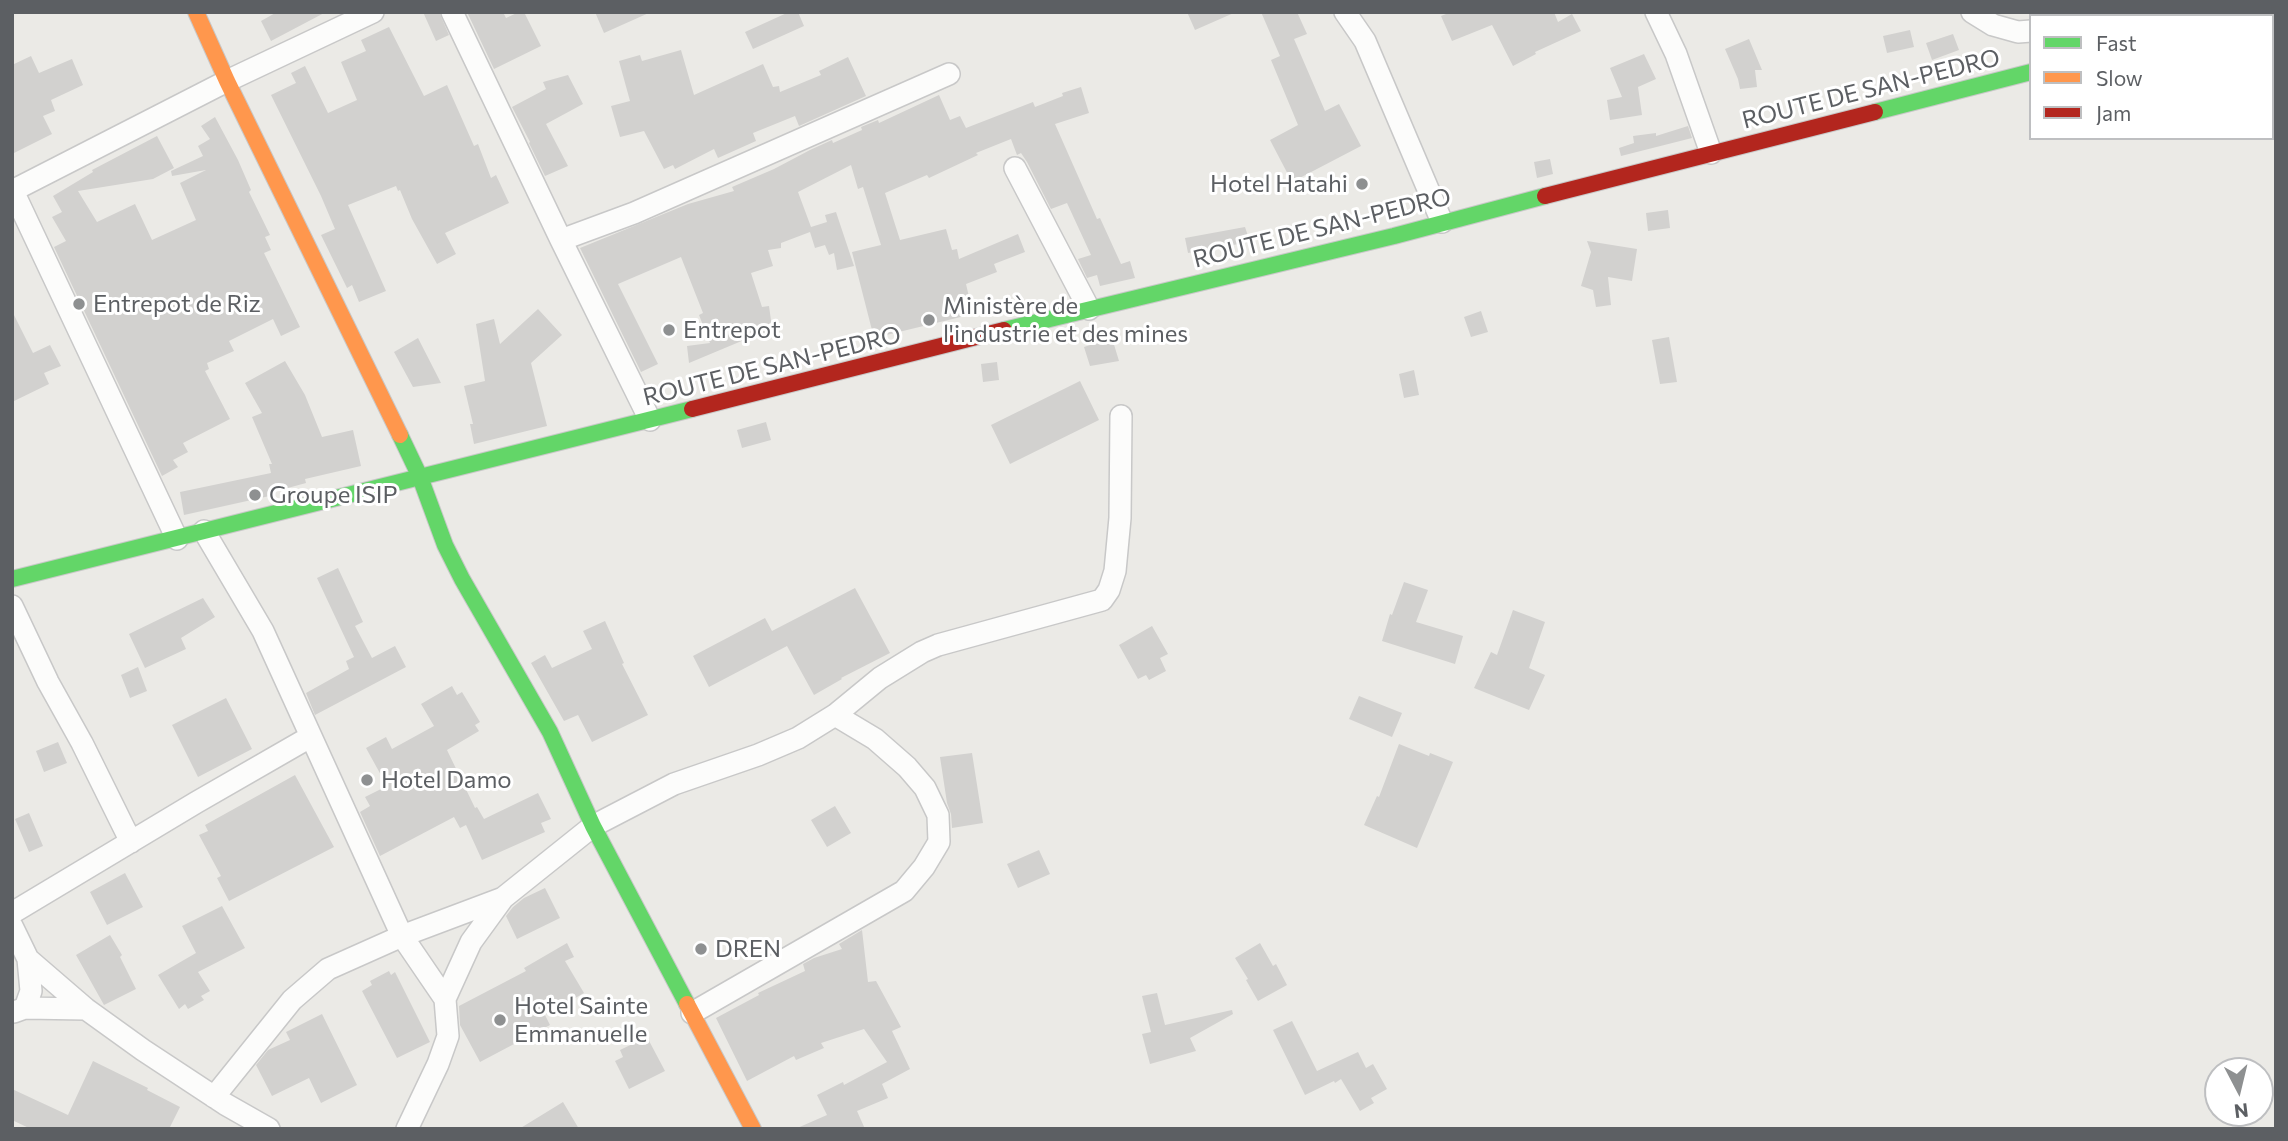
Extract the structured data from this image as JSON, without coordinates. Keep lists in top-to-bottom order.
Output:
{
  "streets": {
    "main road": ["ROUTE DE SAN-PEDRO"]
  },
  "places": [
    "Hotel Hatahi",
    "Entrepot de Riz",
    "Ministère de l'industrie et des mines",
    "Entrepot",
    "Groupe ISIP",
    "Hotel Damo",
    "DREN",
    "Hotel Sainte Emmanuelle"
  ],
  "legend": ["Fast", "Slow", "Jam"],
  "north": "bottom"
}
